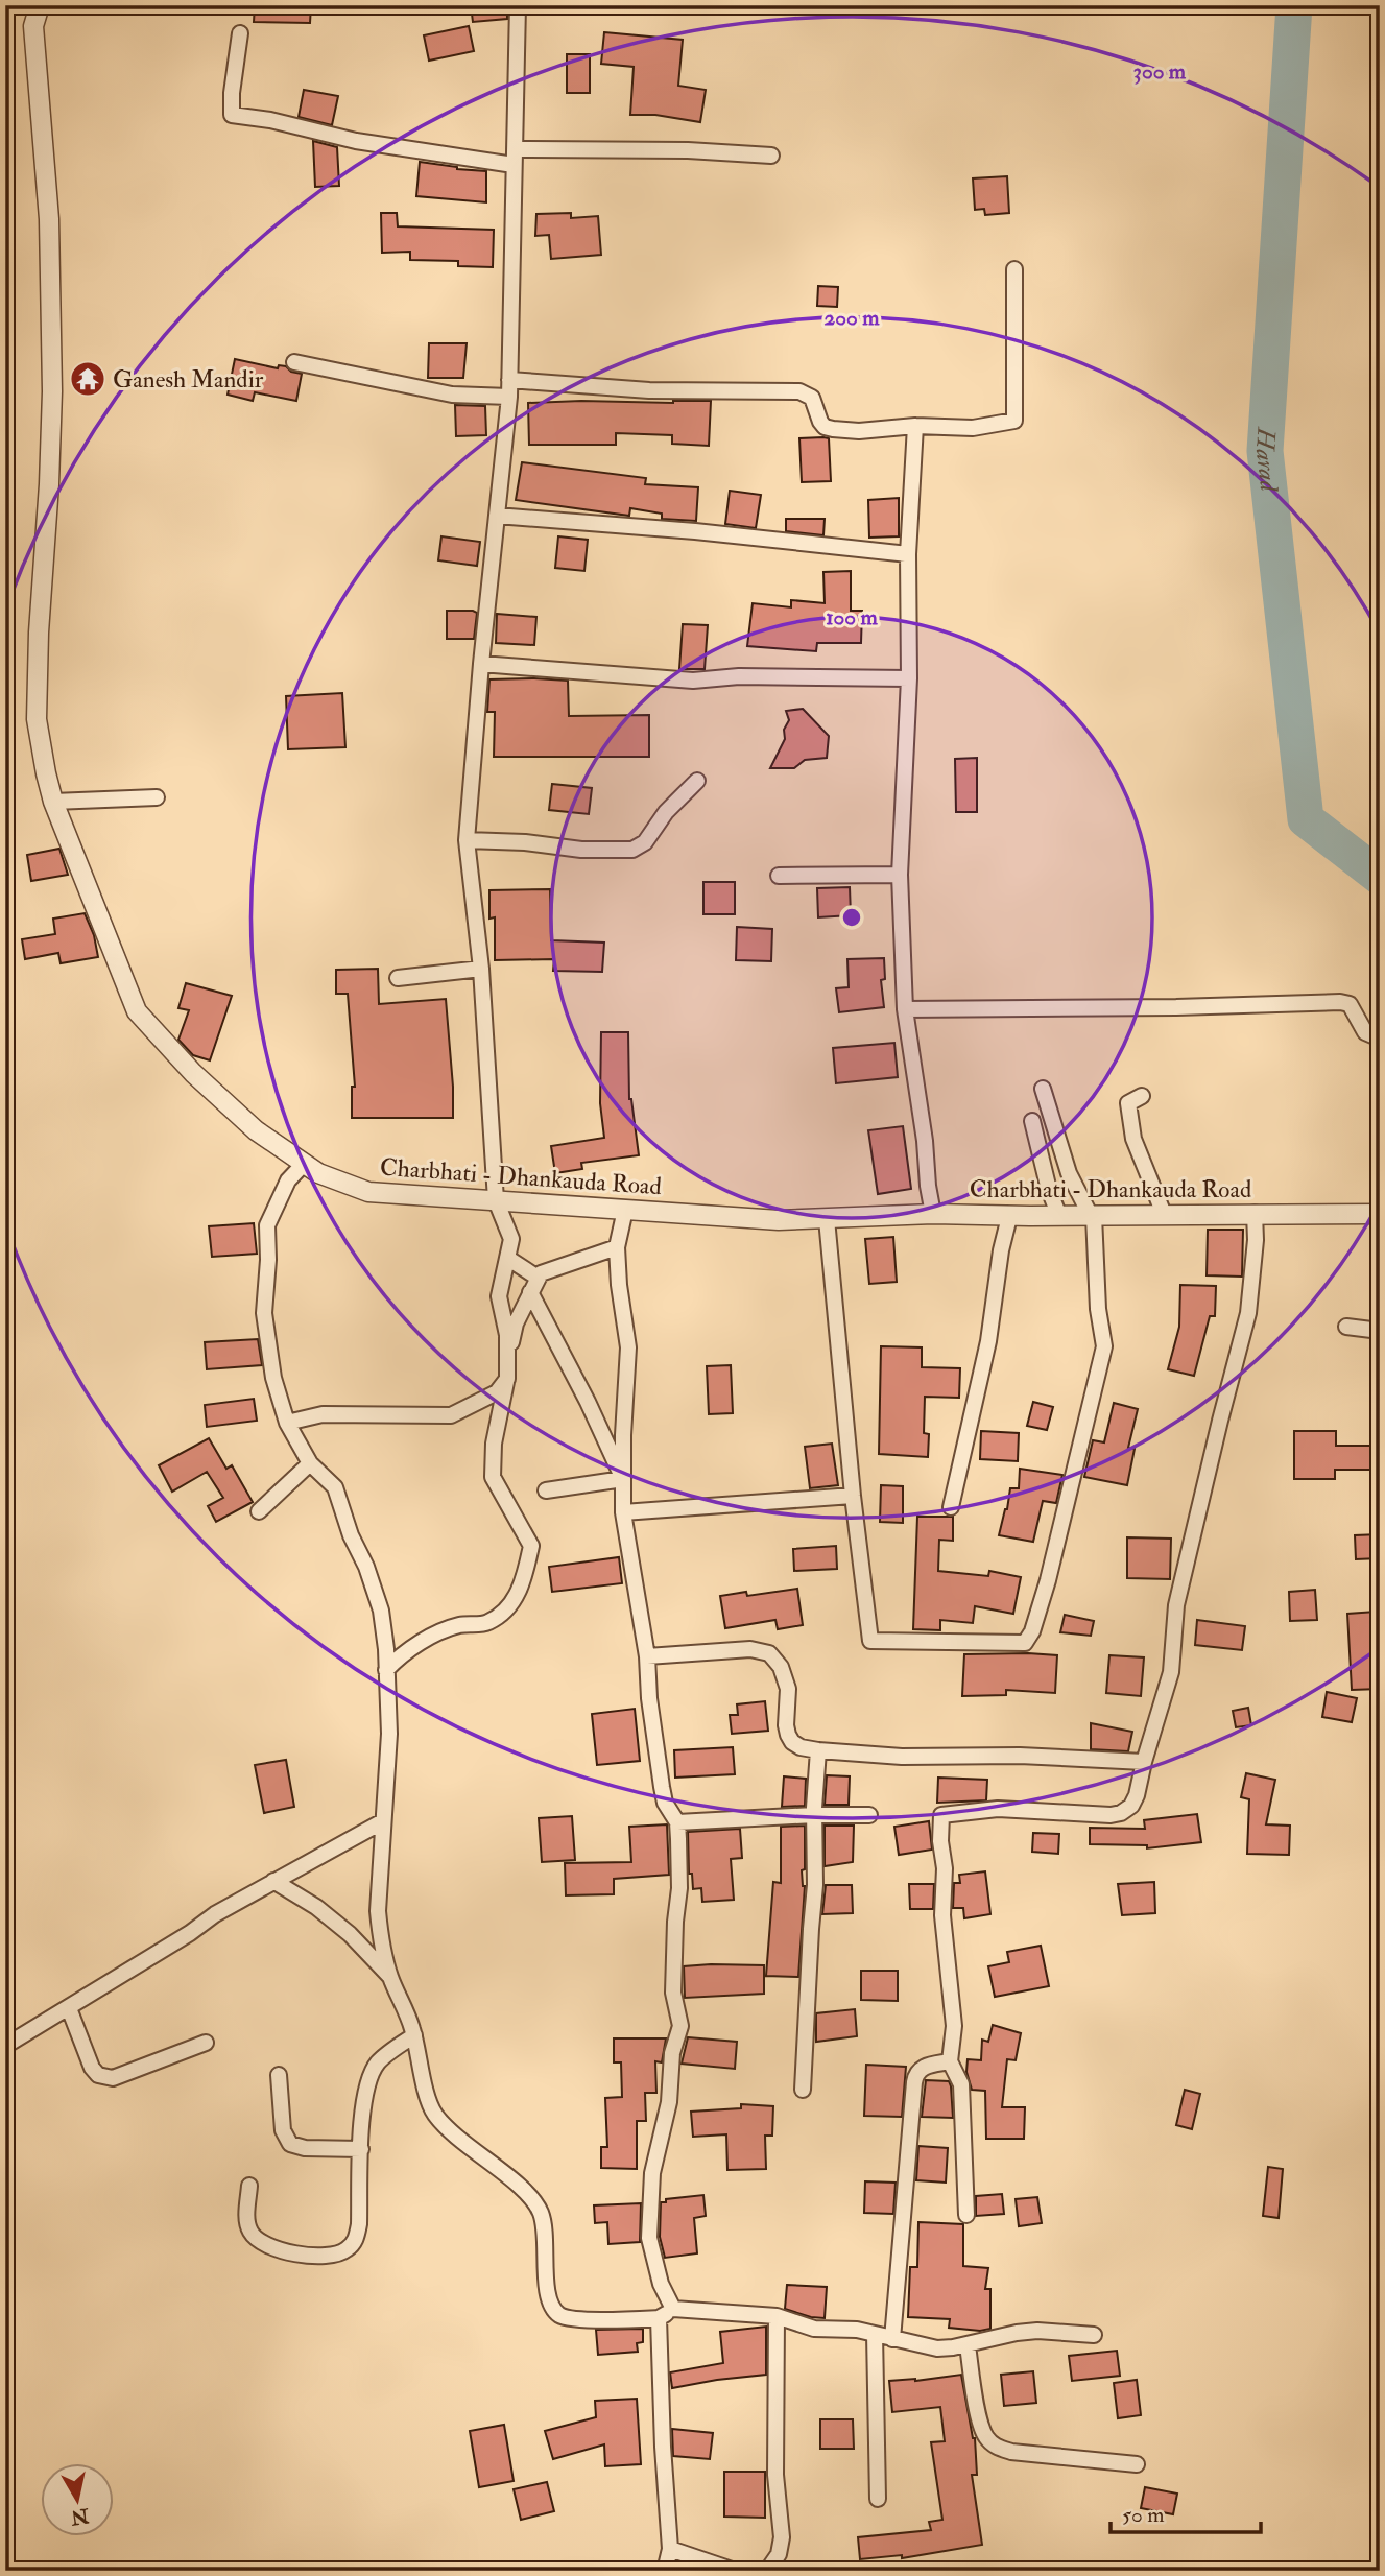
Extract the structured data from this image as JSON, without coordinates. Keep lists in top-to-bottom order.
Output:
{
  "streets": {
    "street": ["Charbhati - Dhankauda Road"]
  },
  "water": ["Harad"],
  "places": {
    "temple": ["Ganesh Mandir"]
  },
  "scale_bar": "50 m",
  "north": "bottom",
  "rings": ["300 m", "200 m", "100 m"]
}
